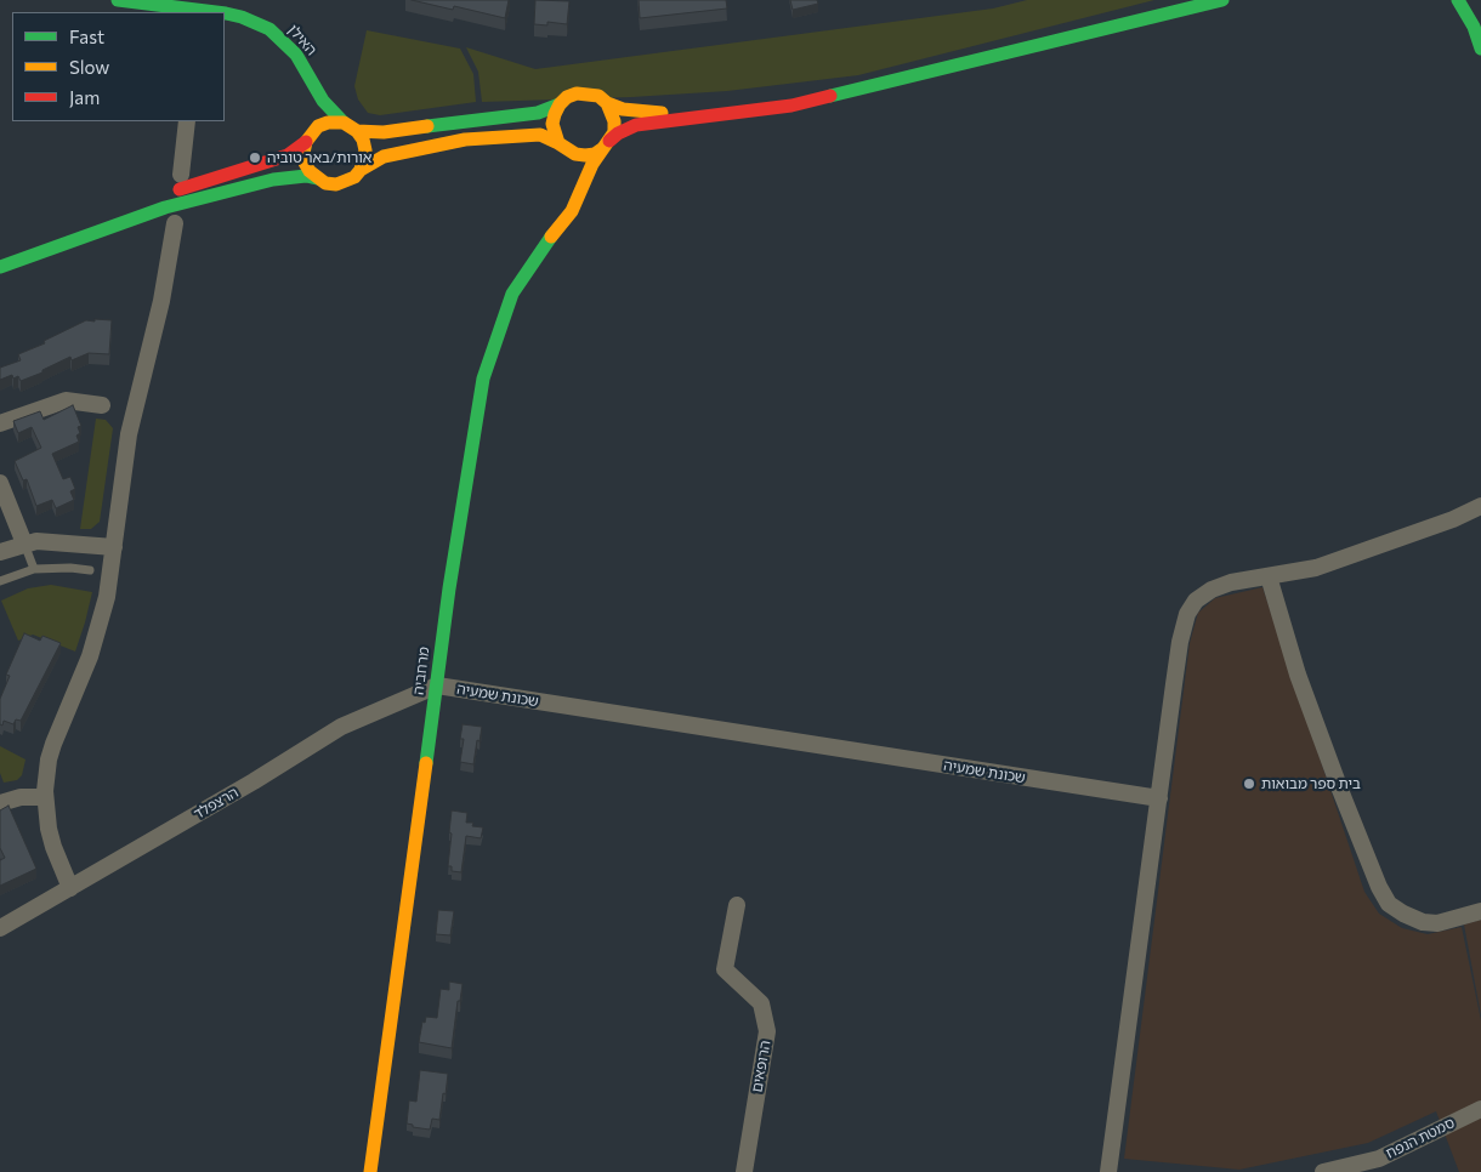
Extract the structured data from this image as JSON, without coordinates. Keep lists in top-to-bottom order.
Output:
{
  "streets": {
    "main road": ["האילן", "מרחביה"],
    "street": [
      "שכונת שמעיה",
      "הרצפלד",
      "הרופאים",
      "סמטת הנפח"
    ]
  },
  "crossings": [
    ["מרחביה", "שכונת שמעיה"],
    ["מרחביה", "הרצפלד"],
    ["שכונת שמעיה", "הרצפלד"]
  ],
  "places": ["אורות/באר טוביה", "בית ספר מבואות"],
  "legend": ["Fast", "Slow", "Jam"]
}
